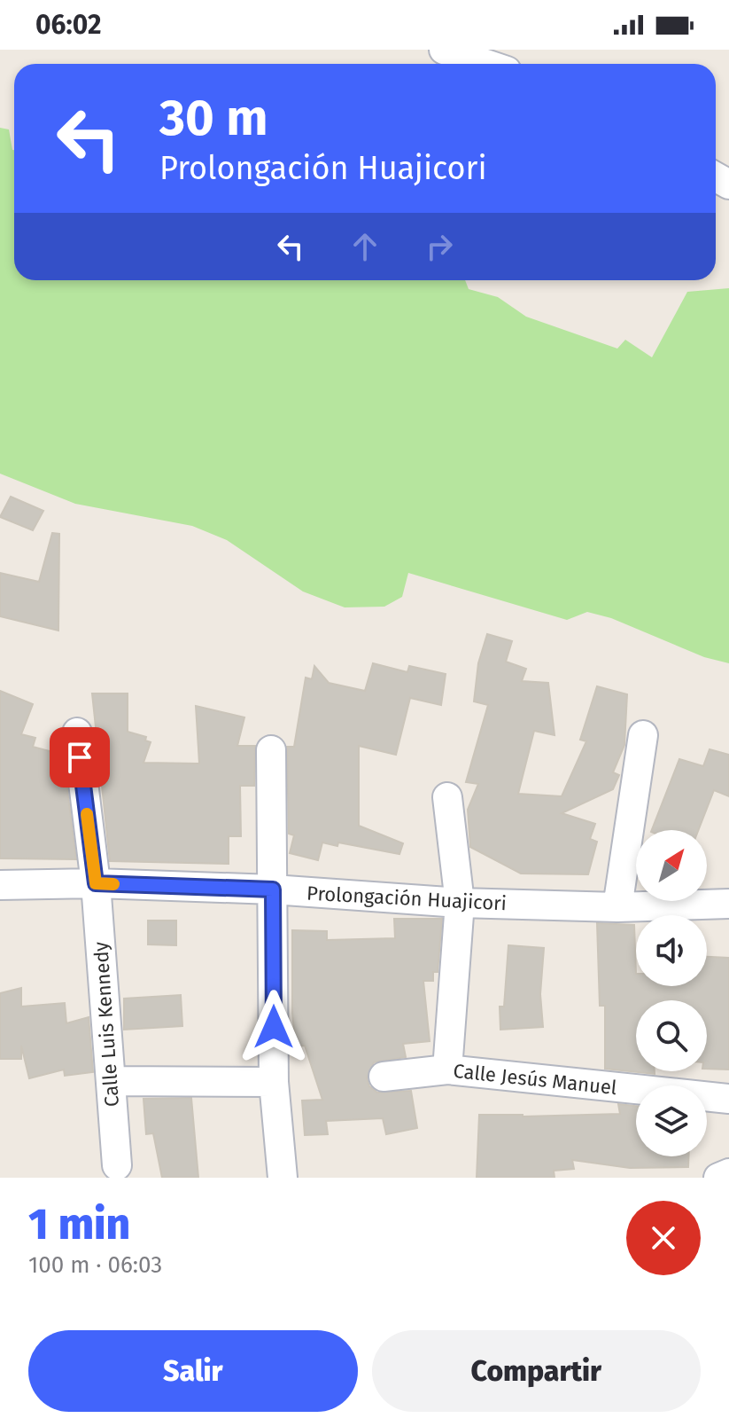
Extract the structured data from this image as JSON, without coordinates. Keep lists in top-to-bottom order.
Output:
{
  "streets": {
    "street": ["Prolongación Huajicori", "Calle Luis Kennedy", "Calle Jesús Manuel"]
  },
  "crossings": [
    ["Prolongación Huajicori", "Calle Luis Kennedy"]
  ],
  "north": "top right",
  "page": {
    "status": "06:02",
    "turn": ["30 m", "Prolongación Huajicori"],
    "heading": ["1 min", "100 m · 06:03"],
    "buttons": ["Salir", "Compartir"]
  }
}
